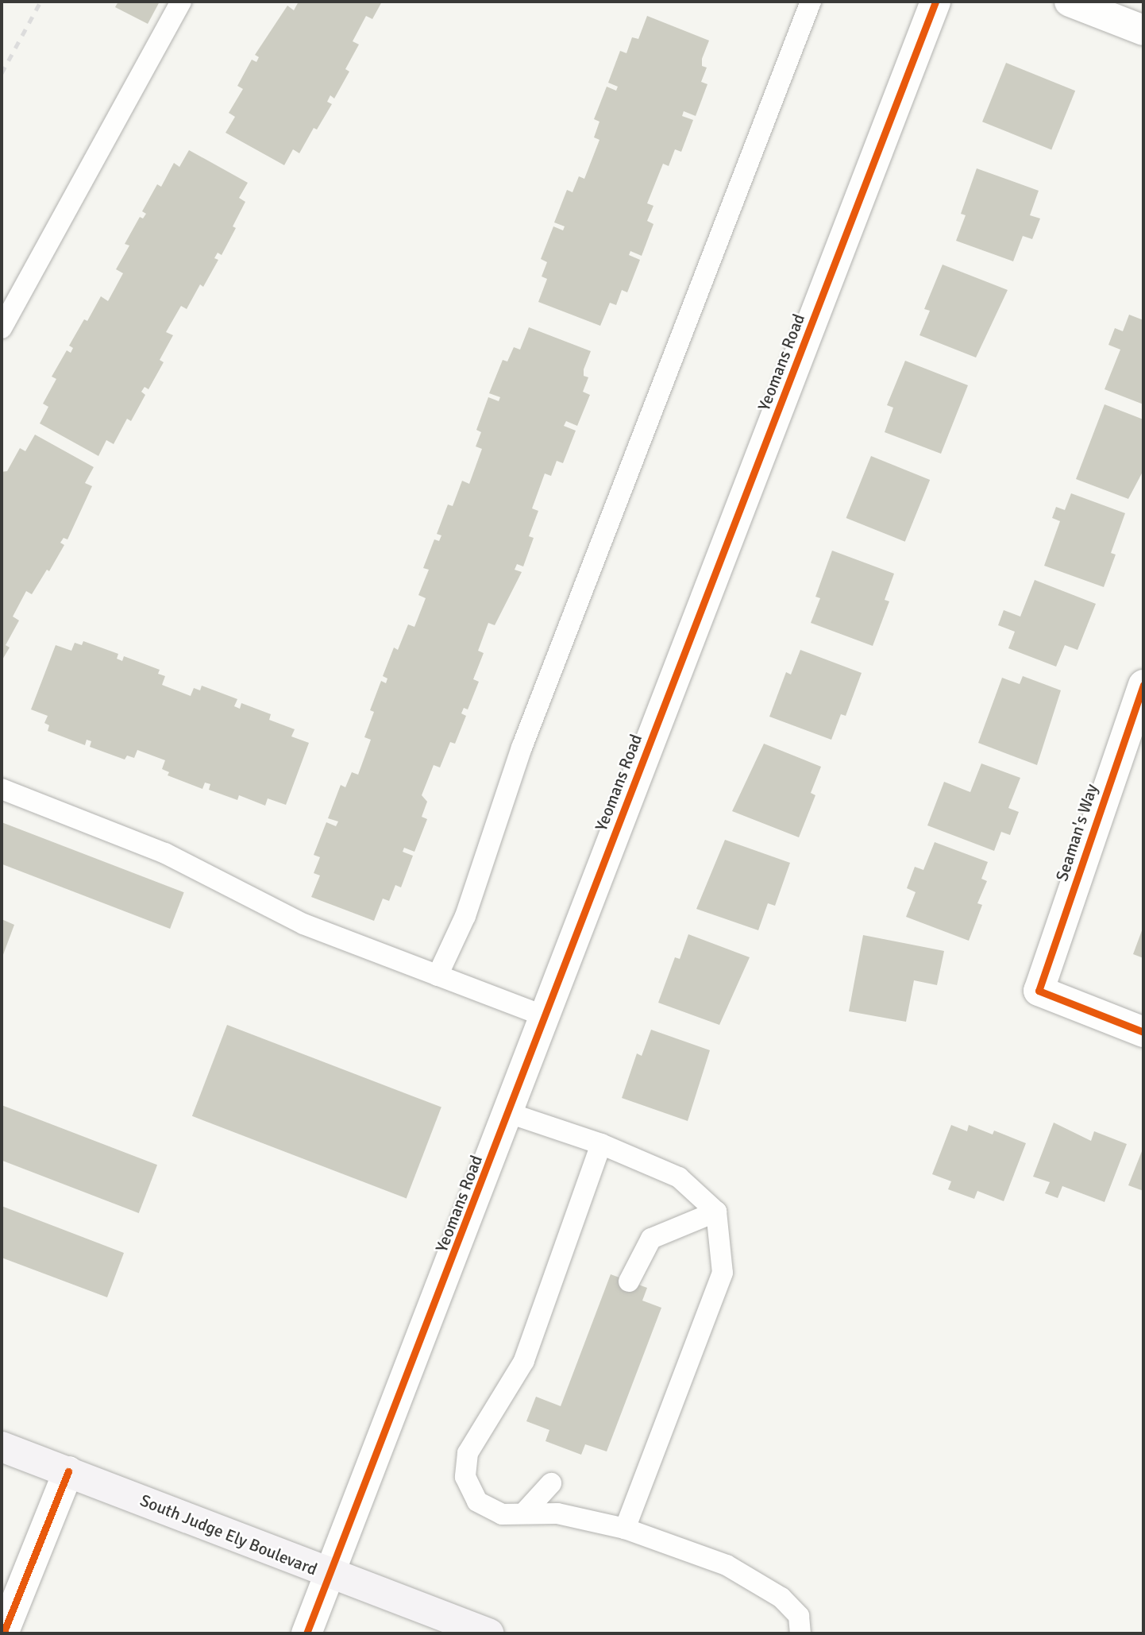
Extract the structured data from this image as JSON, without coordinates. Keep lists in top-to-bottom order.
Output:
{
  "streets": {
    "main road": ["South Judge Ely Boulevard"],
    "street": ["Yeomans Road", "Seaman's Way"]
  },
  "crossings": [
    ["Yeomans Road", "South Judge Ely Boulevard"]
  ]
}
